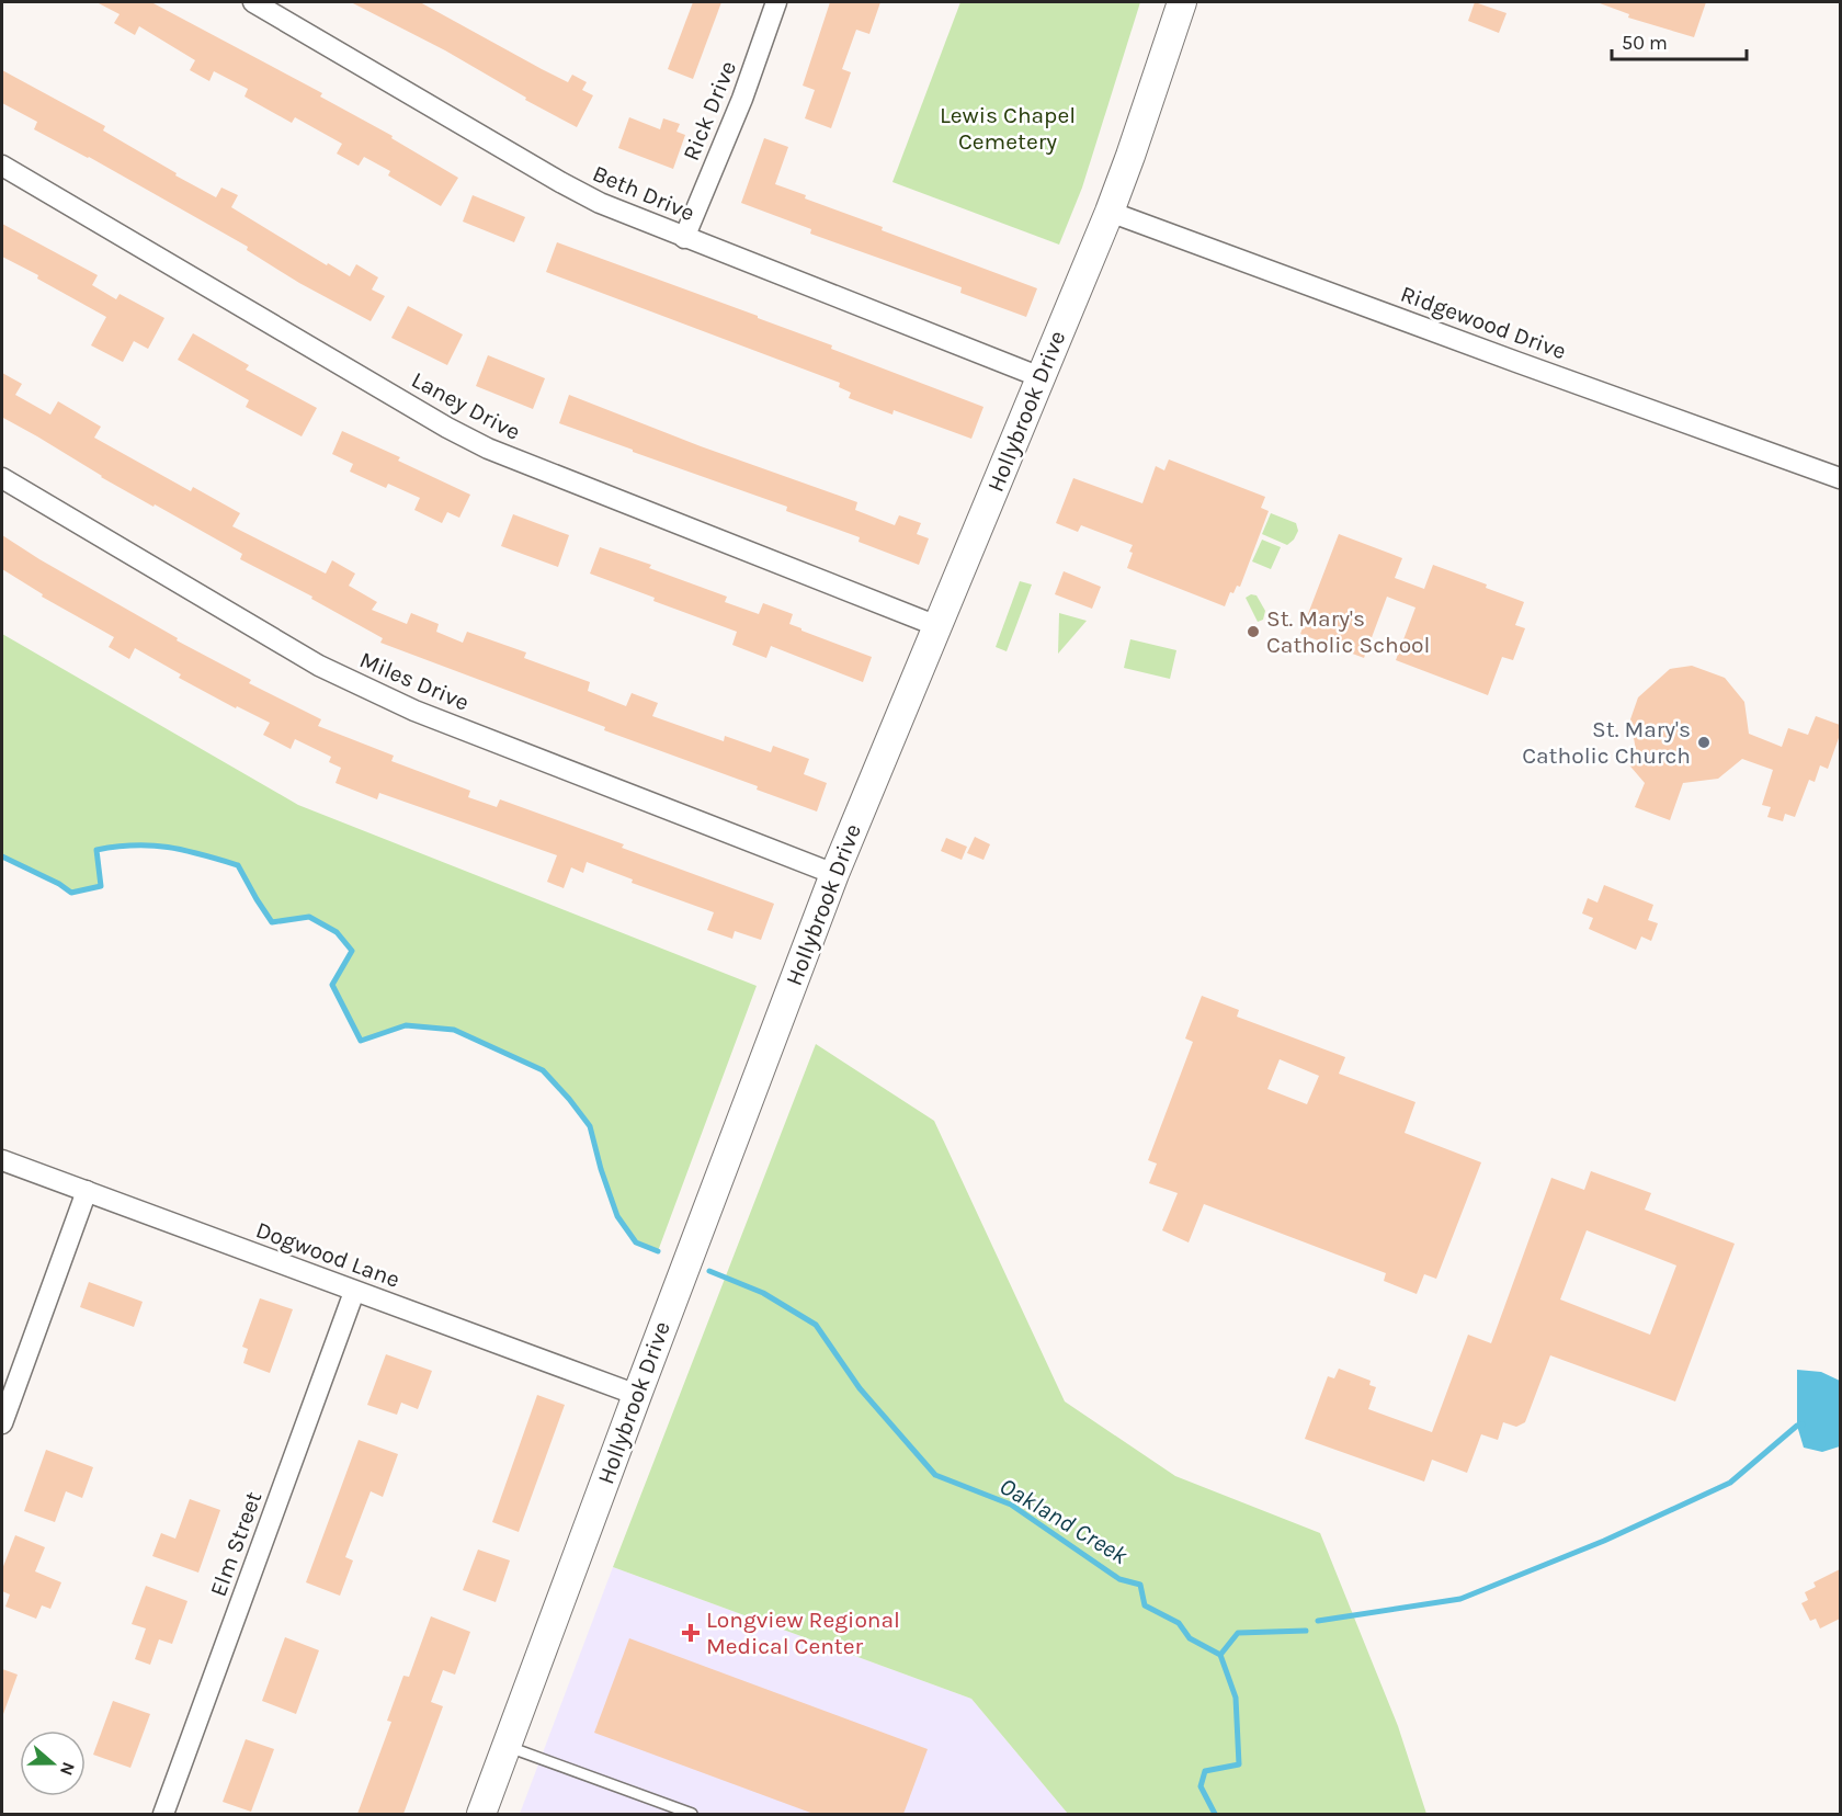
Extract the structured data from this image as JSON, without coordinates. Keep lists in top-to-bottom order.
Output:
{
  "streets": {
    "main road": ["Hollybrook Drive"],
    "street": [
      "Rick Drive",
      "Beth Drive",
      "Ridgewood Drive",
      "Laney Drive",
      "Miles Drive",
      "Dogwood Lane",
      "Elm Street"
    ]
  },
  "crossings": [
    ["Rick Drive", "Beth Drive"],
    ["Beth Drive", "Hollybrook Drive"],
    ["Ridgewood Drive", "Hollybrook Drive"],
    ["Laney Drive", "Hollybrook Drive"],
    ["Hollybrook Drive", "Miles Drive"],
    ["Hollybrook Drive", "Dogwood Lane"],
    ["Dogwood Lane", "Elm Street"]
  ],
  "water": ["Oakland Creek"],
  "parks": ["Lewis Chapel Cemetery"],
  "places": {
    "other": ["St. Mary's Catholic School", "St. Mary's Catholic Church"],
    "health": ["Longview Regional Medical Center"]
  },
  "scale_bar": "50 m",
  "north": "right"
}
